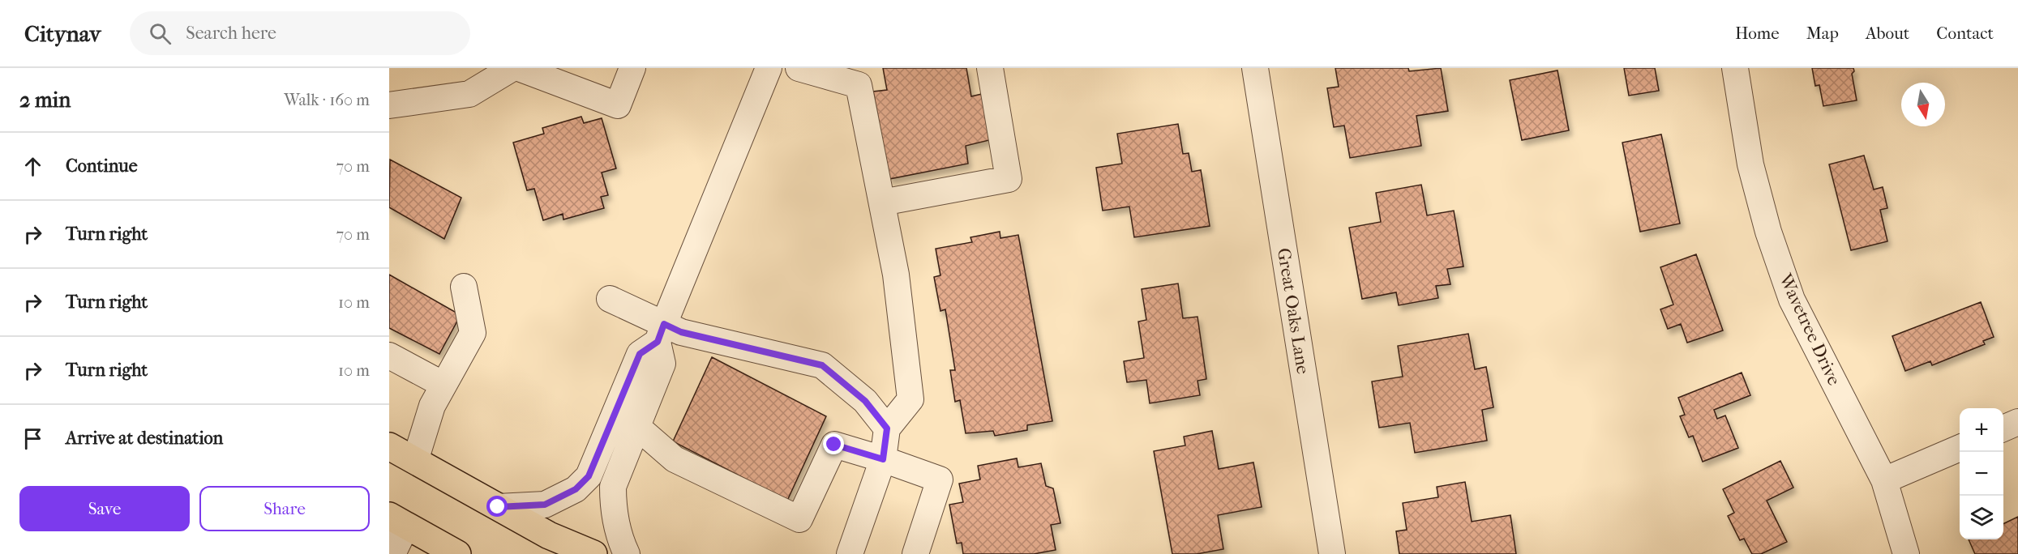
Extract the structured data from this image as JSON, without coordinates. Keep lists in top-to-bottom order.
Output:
{
  "streets": {
    "street": ["Great Oaks Lane", "Wavetree Drive"]
  },
  "north": "bottom",
  "page": {
    "header": "Citynav",
    "search": "Search here",
    "nav": [
      "Home",
      "Map",
      "About",
      "Contact"
    ],
    "heading": ["2 min", "Walk · 160 m"],
    "list": [
      ["Continue", "70 m"],
      ["Turn right", "70 m"],
      ["Turn right", "10 m"],
      ["Turn right", "10 m"],
      "Arrive at destination"
    ],
    "map_buttons": ["+", "−"],
    "buttons": ["Save", "Share"]
  }
}
